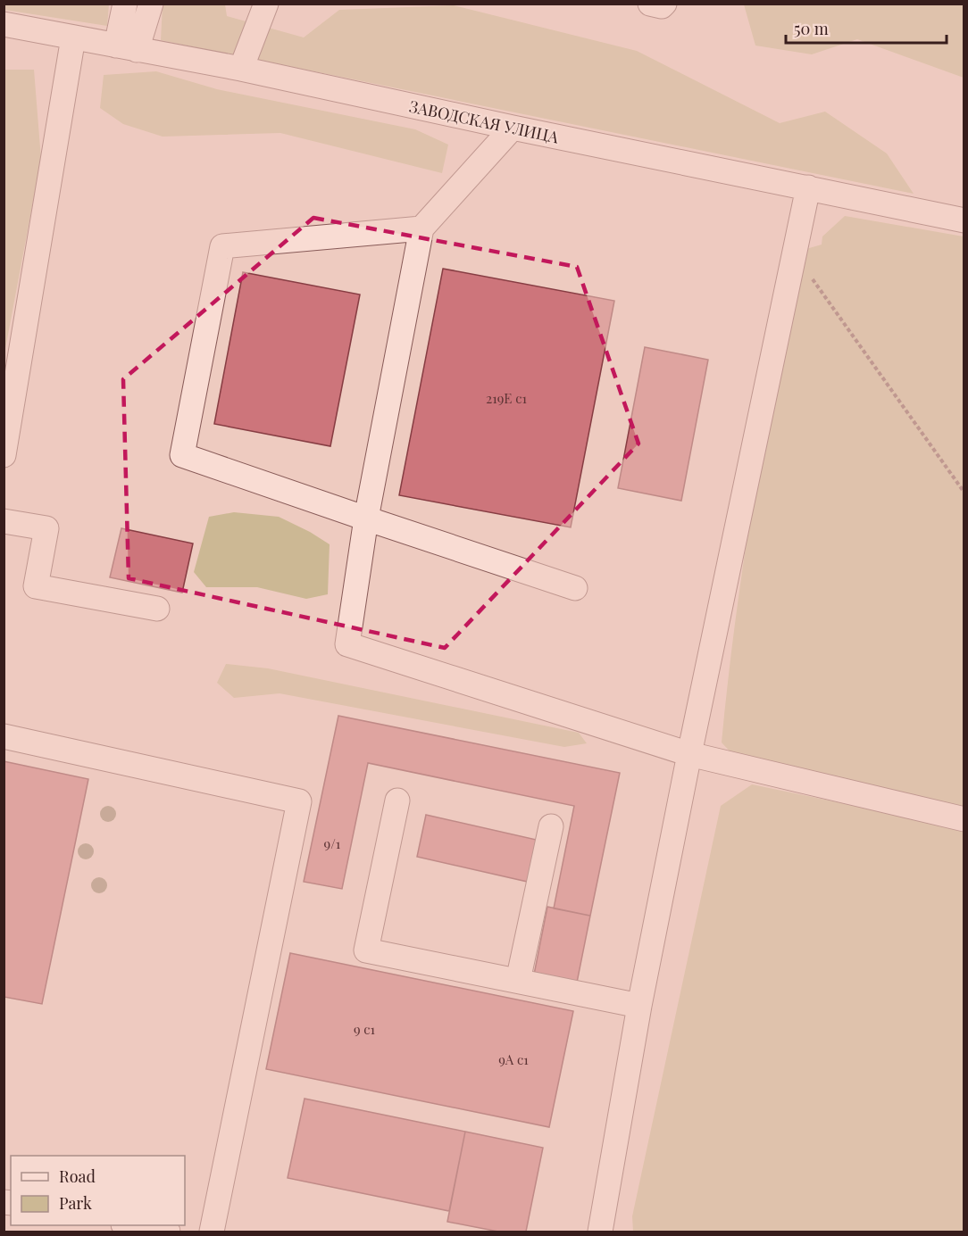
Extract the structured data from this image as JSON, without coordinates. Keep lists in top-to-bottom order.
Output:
{
  "streets": {
    "street": ["ЗАВОДСКАЯ УЛИЦА"]
  },
  "house_numbers": [
    "219Е с1",
    "9/1",
    "9 с1",
    "9А с1"
  ],
  "legend": ["Road", "Park"],
  "scale_bar": "50 m"
}
